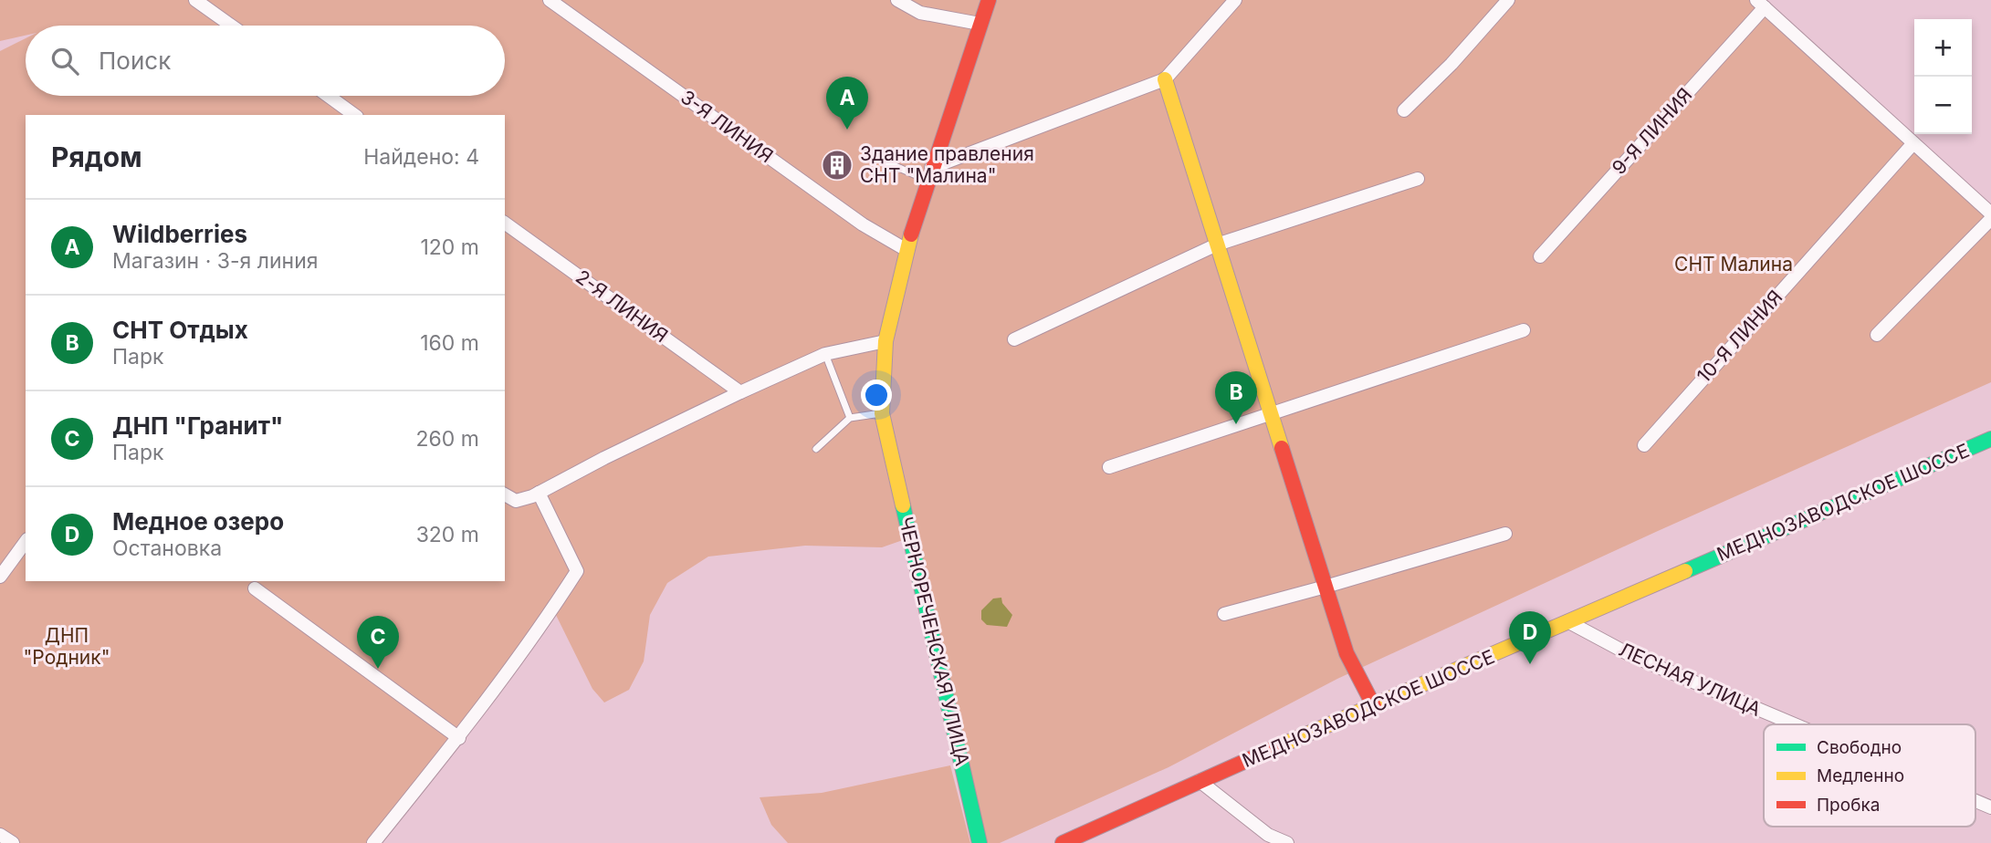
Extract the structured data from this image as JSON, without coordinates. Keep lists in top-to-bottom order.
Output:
{
  "streets": {
    "street": [
      "3-Я ЛИНИЯ",
      "9-Я ЛИНИЯ",
      "2-Я ЛИНИЯ",
      "10-Я ЛИНИЯ",
      "МЕДНОЗАВОДСКОЕ ШОССЕ",
      "ЧЕРНОРЕЧЕНСКАЯ УЛИЦА",
      "ЛЕСНАЯ УЛИЦА"
    ]
  },
  "crossings": [
    ["3-Я ЛИНИЯ", "ЧЕРНОРЕЧЕНСКАЯ УЛИЦА"],
    ["МЕДНОЗАВОДСКОЕ ШОССЕ", "ЛЕСНАЯ УЛИЦА"]
  ],
  "parks": ["СНТ Малина", "ДНП \"Родник\""],
  "places": {
    "building": ["Здание правления СНТ \"Малина\""]
  },
  "legend": ["Свободно", "Медленно", "Пробка"],
  "page": {
    "map_buttons": ["+", "−"],
    "search": "Поиск",
    "pins": [
      "A",
      "B",
      "D",
      "C"
    ],
    "heading": ["Рядом", "Найдено: 4"],
    "list": [
      {
        "mark": "A",
        "name": "Wildberries",
        "note": "Магазин · 3-я линия",
        "value": "120 m"
      },
      {
        "mark": "B",
        "name": "СНТ Отдых",
        "note": "Парк",
        "value": "160 m"
      },
      {
        "mark": "C",
        "name": "ДНП \"Гранит\"",
        "note": "Парк",
        "value": "260 m"
      },
      {
        "mark": "D",
        "name": "Медное озеро",
        "note": "Остановка",
        "value": "320 m"
      }
    ]
  }
}
